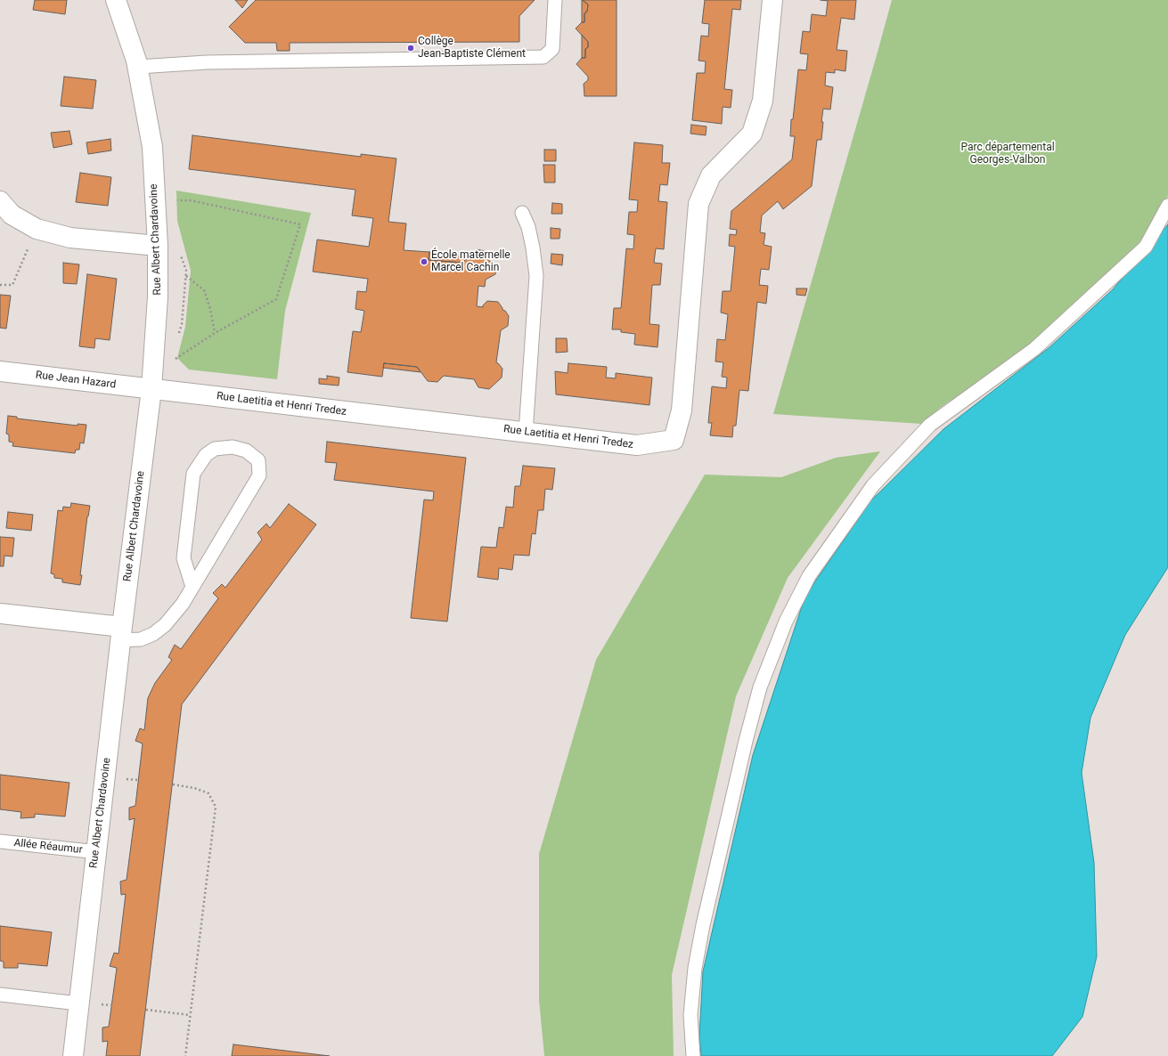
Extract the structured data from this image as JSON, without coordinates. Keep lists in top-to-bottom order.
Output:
{
  "streets": {
    "street": ["Rue Albert Chardavoine", "Rue Jean Hazard", "Rue Laetitia et Henri Tredez"],
    "lane": ["Allée Réaumur"]
  },
  "crossings": [
    ["Rue Albert Chardavoine", "Rue Jean Hazard"],
    ["Rue Albert Chardavoine", "Rue Laetitia et Henri Tredez"],
    ["Rue Albert Chardavoine", "Allée Réaumur"],
    ["Rue Jean Hazard", "Rue Laetitia et Henri Tredez"]
  ],
  "parks": ["Parc départemental Georges-Valbon"],
  "places": ["Collège Jean-Baptiste Clément", "École maternelle Marcel Cachin"]
}
